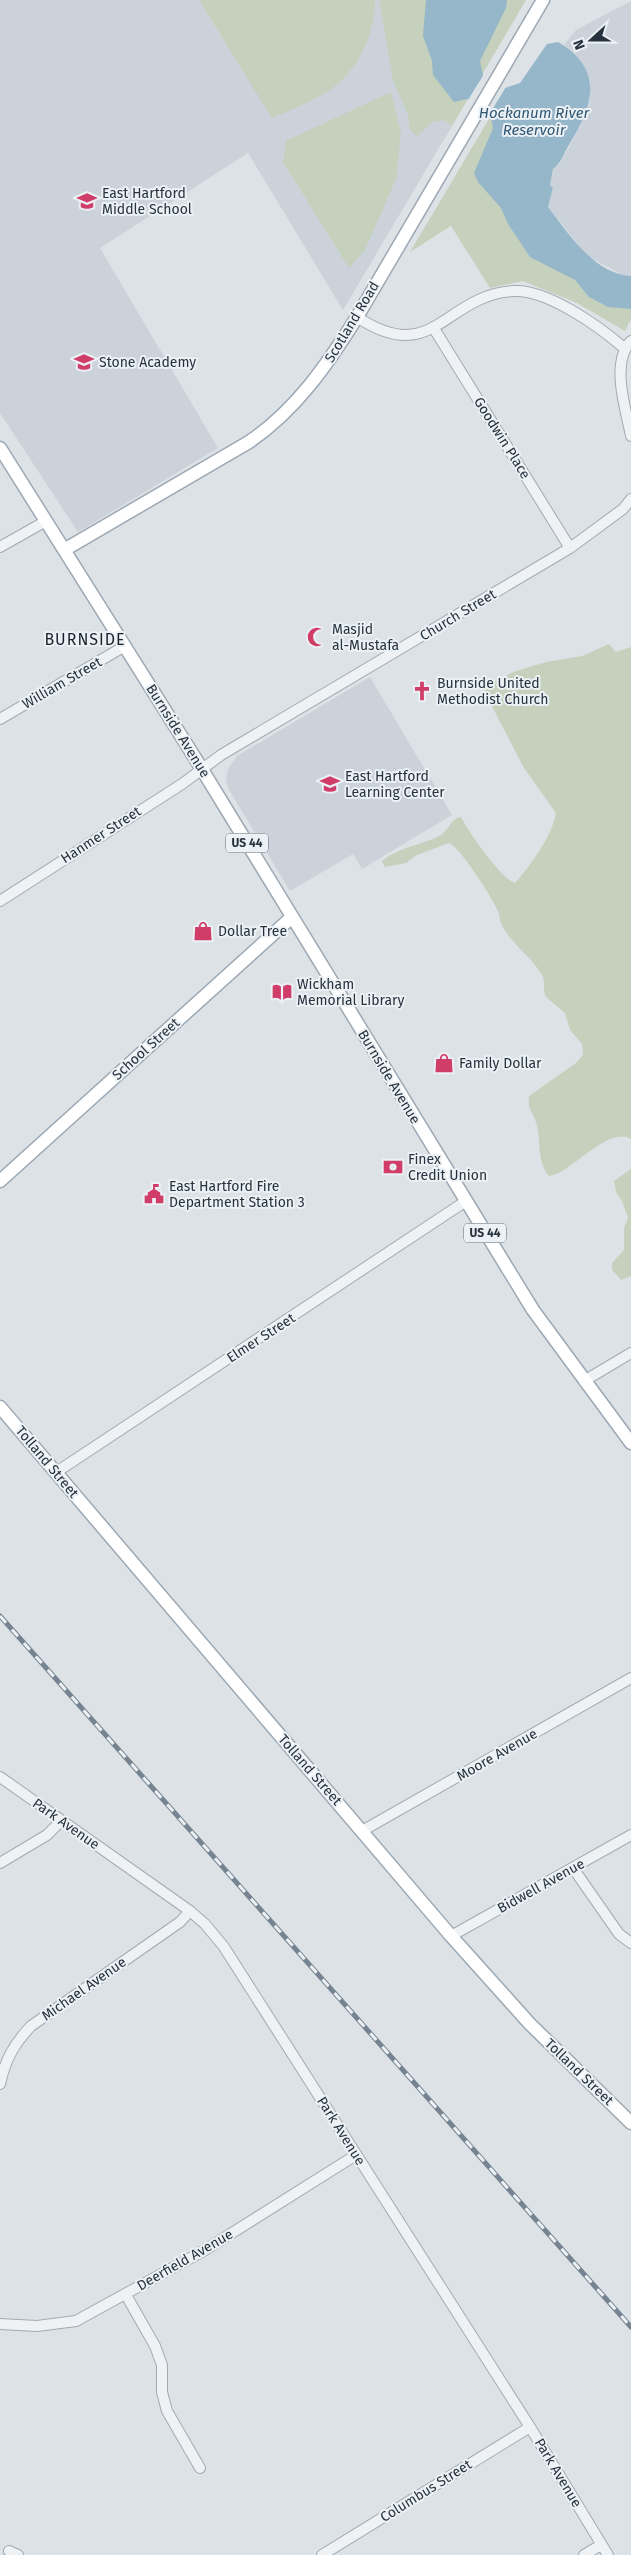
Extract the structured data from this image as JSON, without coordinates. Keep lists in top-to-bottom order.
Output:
{
  "streets": {
    "main road": [
      "Scotland Road",
      "Burnside Avenue",
      "US 44",
      "School Street",
      "Tolland Street"
    ],
    "street": [
      "Goodwin Place",
      "Church Street",
      "William Street",
      "Hanmer Street",
      "Elmer Street",
      "Moore Avenue",
      "Park Avenue",
      "Bidwell Avenue",
      "Michael Avenue",
      "Deerfield Avenue",
      "Columbus Street"
    ]
  },
  "crossings": [
    ["Scotland Road", "Burnside Avenue"],
    ["Goodwin Place", "Church Street"],
    ["Church Street", "Burnside Avenue"],
    ["Church Street", "Hanmer Street"],
    ["William Street", "Burnside Avenue"],
    ["Burnside Avenue", "Hanmer Street"],
    ["Burnside Avenue", "School Street"],
    ["Burnside Avenue", "Elmer Street"],
    ["Elmer Street", "Tolland Street"],
    ["Tolland Street", "Moore Avenue"],
    ["Tolland Street", "Bidwell Avenue"],
    ["Park Avenue", "Michael Avenue"],
    ["Park Avenue", "Deerfield Avenue"],
    ["Park Avenue", "Columbus Street"]
  ],
  "districts": ["BURNSIDE"],
  "water": ["Hockanum River Reservoir"],
  "places": {
    "school or university": ["East Hartford Middle School", "Stone Academy", "East Hartford Learning Center"],
    "mosque": ["Masjid al-Mustafa"],
    "church": ["Burnside United Methodist Church"],
    "shop": ["Dollar Tree", "Family Dollar"],
    "library": ["Wickham Memorial Library"],
    "bank": ["Finex Credit Union"],
    "public building": ["East Hartford Fire Department Station 3"]
  },
  "north": "left"
}
